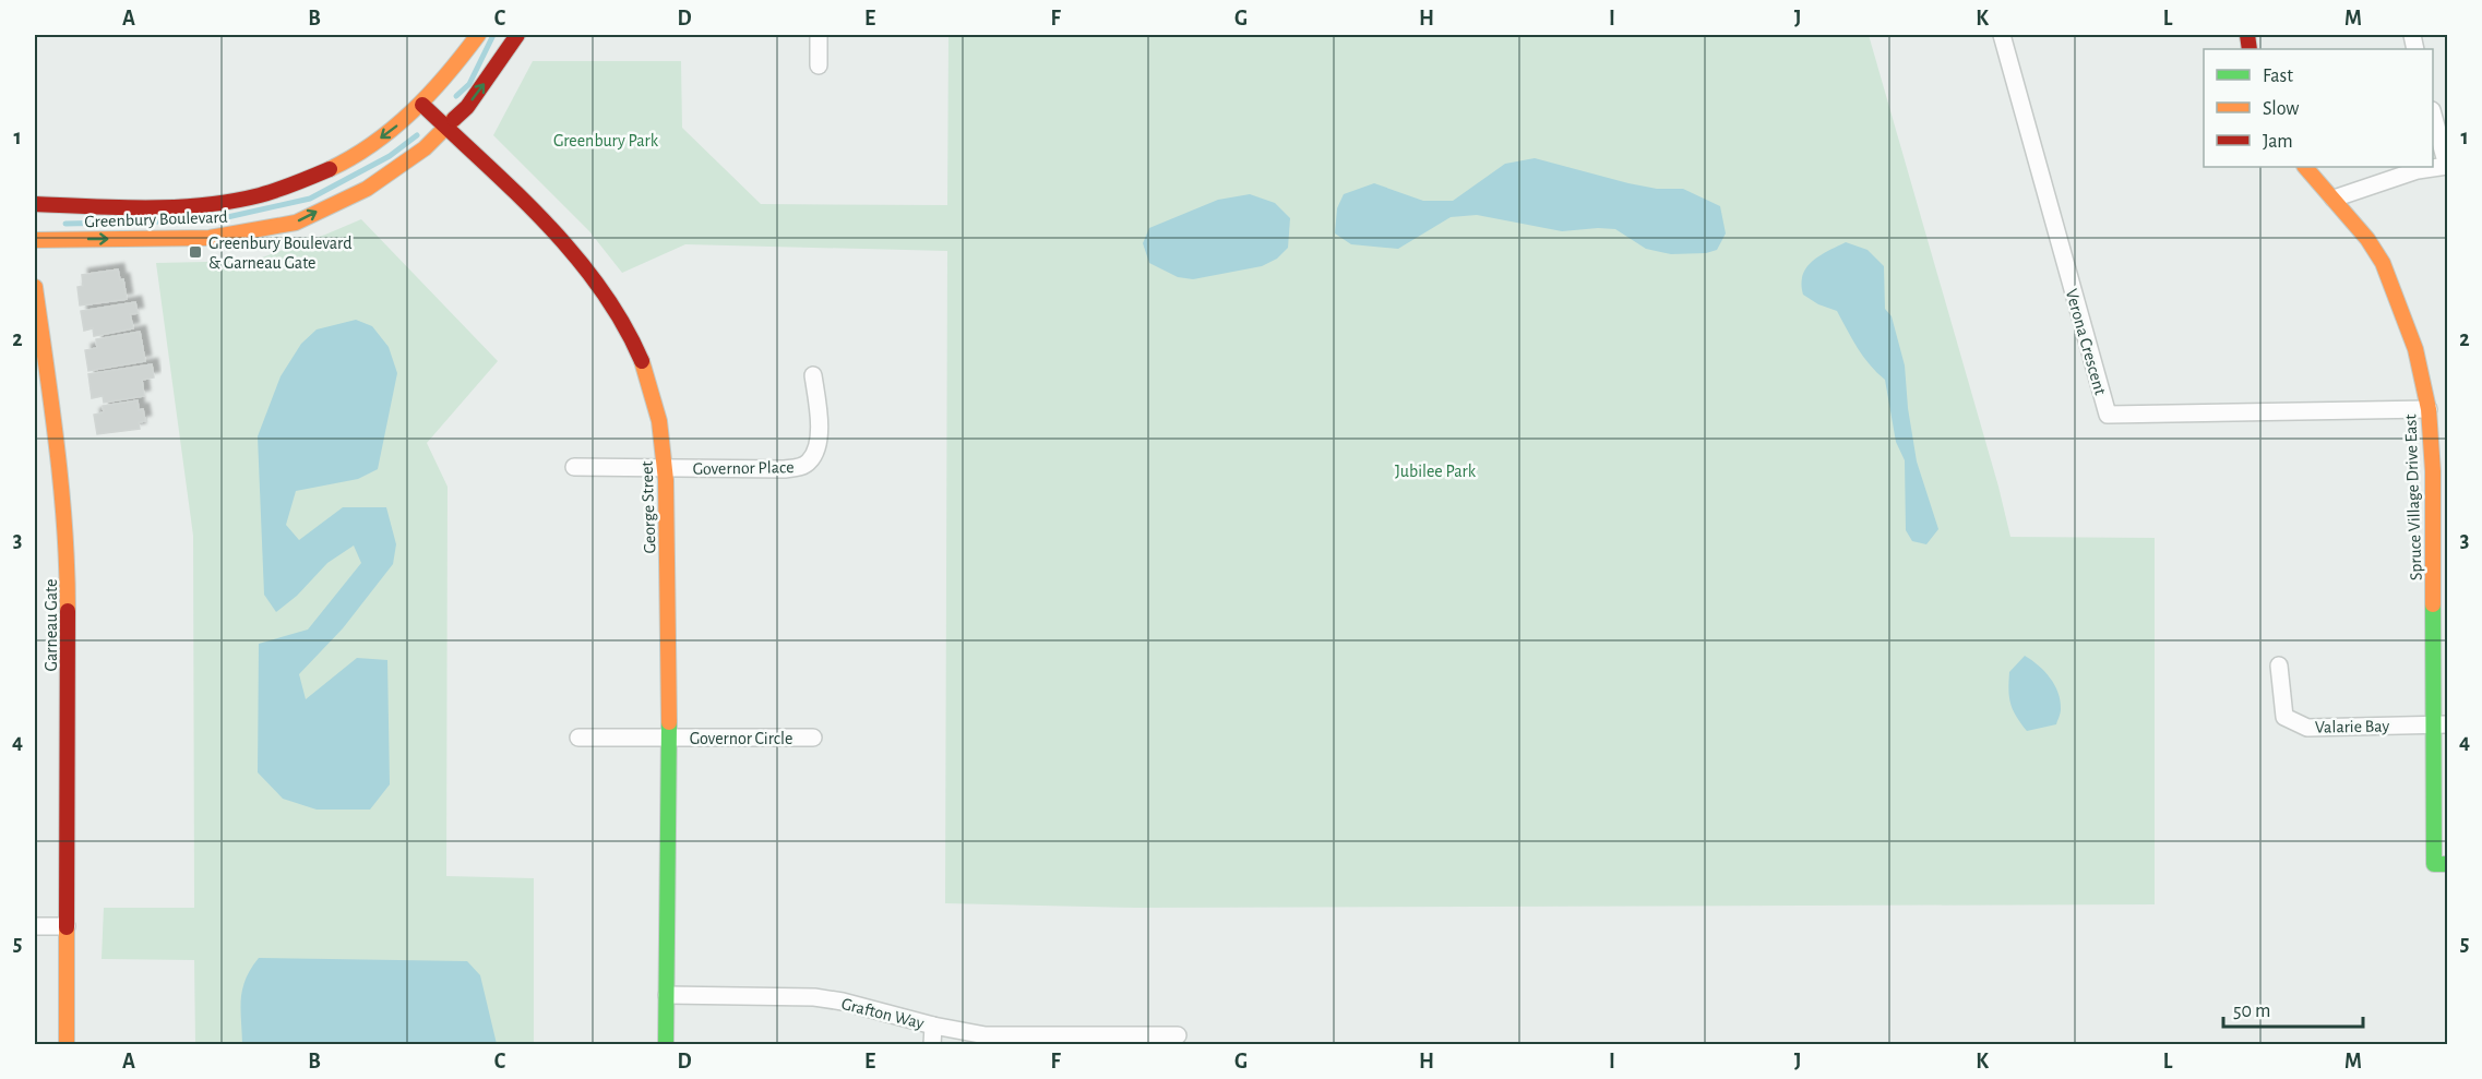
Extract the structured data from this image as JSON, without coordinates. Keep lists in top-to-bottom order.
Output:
{
  "streets": {
    "street": [
      "Greenbury Boulevard",
      "Verona Crescent",
      "Governor Place",
      "Spruce Village Drive East",
      "George Street",
      "Garneau Gate",
      "Valarie Bay",
      "Governor Circle",
      "Grafton Way"
    ]
  },
  "crossings": [
    ["Greenbury Boulevard", "George Street"],
    ["Verona Crescent", "Spruce Village Drive East"],
    ["Governor Place", "George Street"],
    ["Spruce Village Drive East", "Valarie Bay"],
    ["George Street", "Governor Circle"],
    ["George Street", "Grafton Way"]
  ],
  "parks": ["Greenbury Park", "Jubilee Park"],
  "places": {
    "transit": ["Greenbury Boulevard & Garneau Gate"]
  },
  "legend": ["Fast", "Slow", "Jam"],
  "scale_bar": "50 m",
  "grid": {
    "columns": [
      "A",
      "B",
      "C",
      "D",
      "E",
      "F",
      "G",
      "H",
      "I",
      "J",
      "K",
      "L",
      "M"
    ],
    "rows": [
      "1",
      "2",
      "3",
      "4",
      "5"
    ]
  }
}
